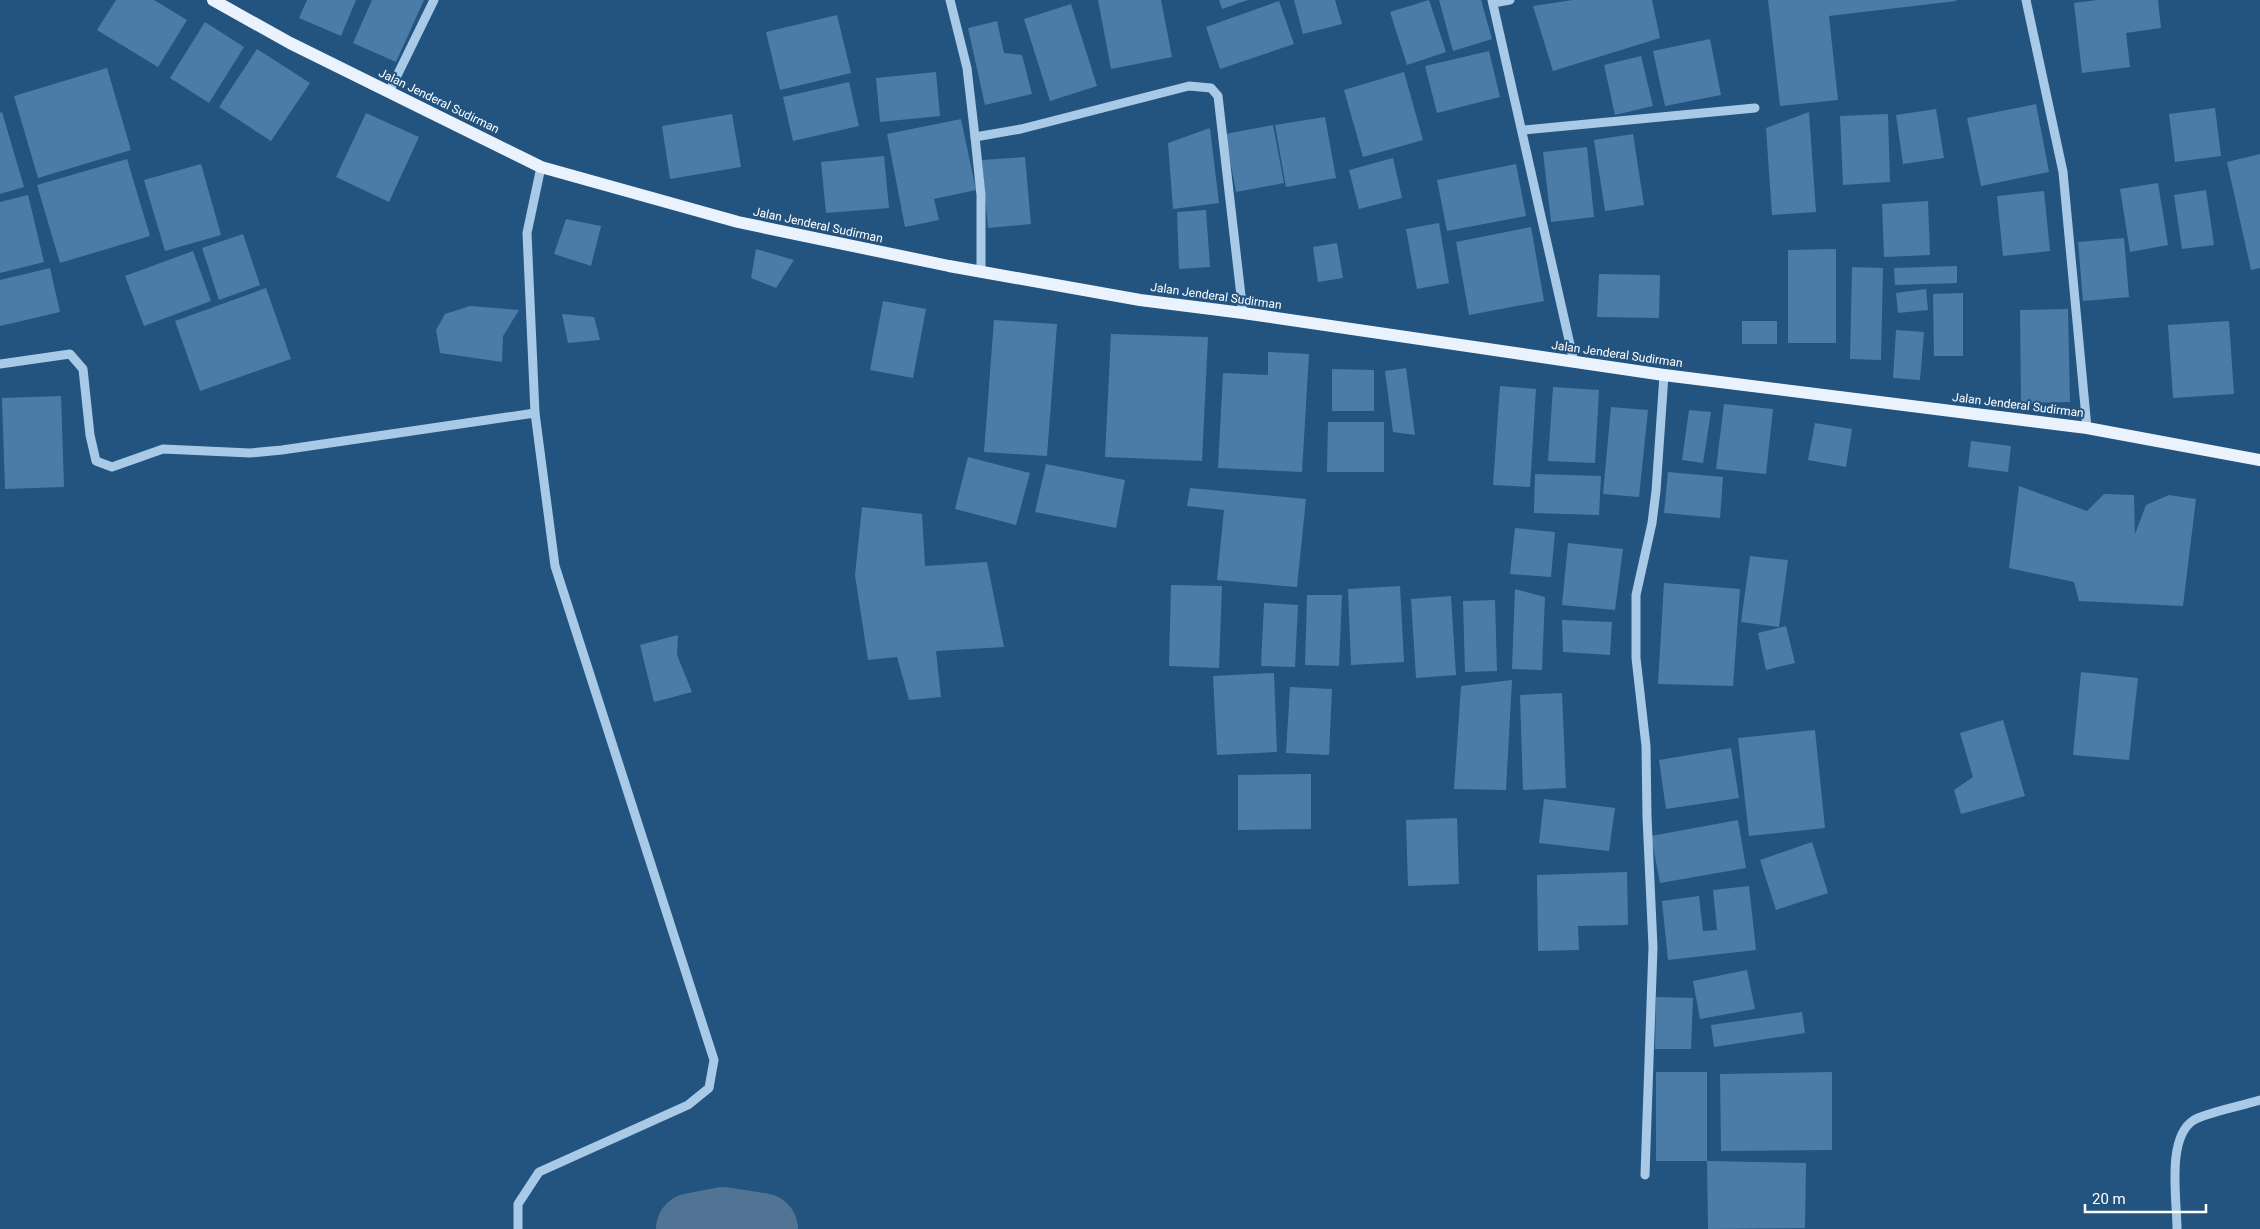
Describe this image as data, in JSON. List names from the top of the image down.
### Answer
{
  "streets": {
    "main road": ["Jalan Jenderal Sudirman"]
  },
  "scale_bar": "20 m"
}
